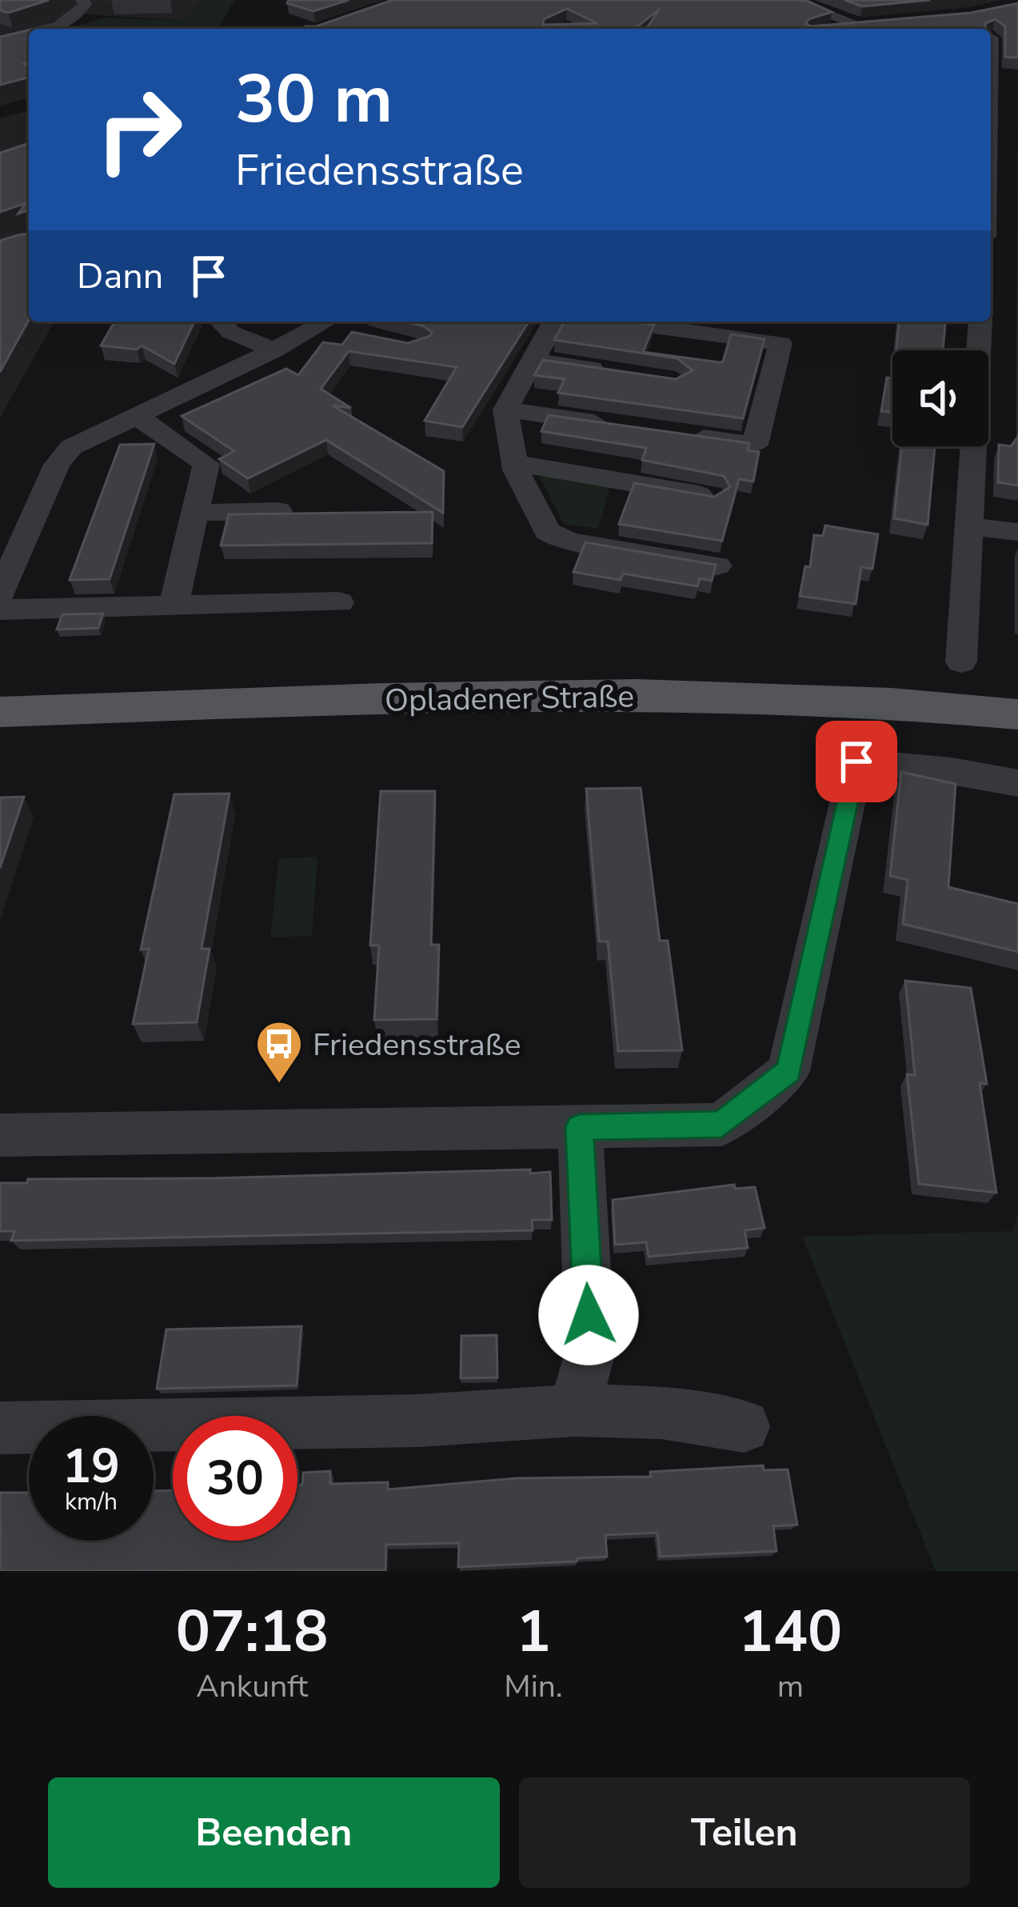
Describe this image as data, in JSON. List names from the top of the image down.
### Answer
{
  "streets": {
    "main road": ["Opladener Straße"]
  },
  "places": {
    "bus stop": ["Friedensstraße"]
  },
  "page": {
    "turn": ["30 m", "Friedensstraße"],
    "then": "Dann",
    "speed": "19 km/h",
    "limit": "30",
    "eta": [
      "07:18",
      "Ankunft",
      "1",
      "Min.",
      "140",
      "m"
    ],
    "buttons": ["Beenden", "Teilen"]
  }
}
